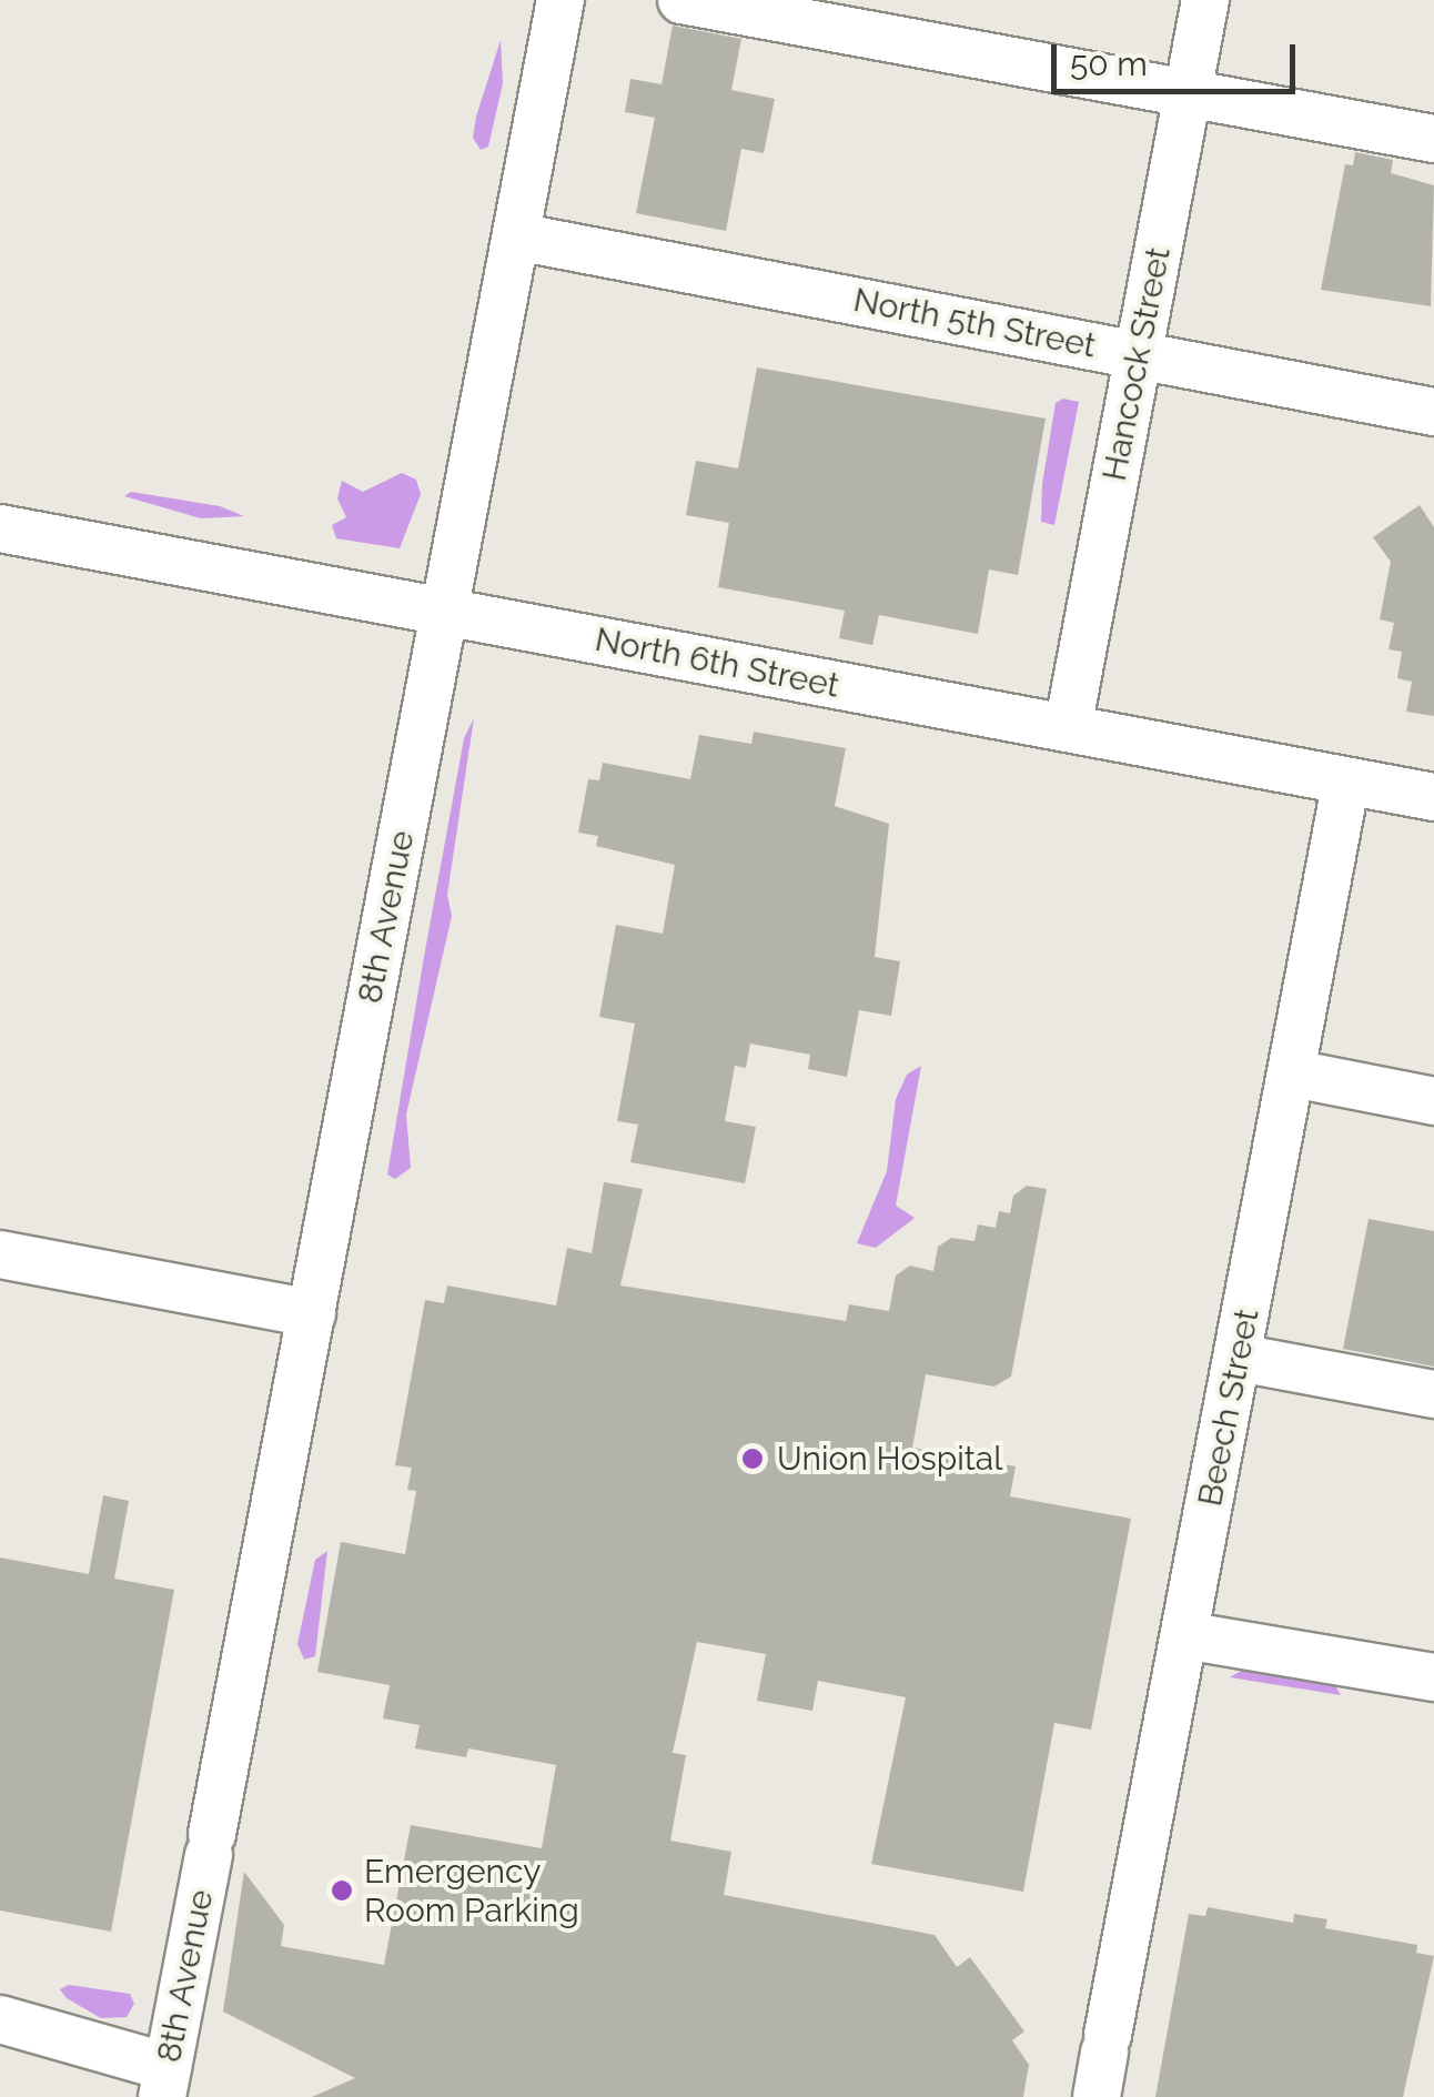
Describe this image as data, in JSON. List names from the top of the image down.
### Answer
{
  "streets": {
    "street": [
      "North 5th Street",
      "Hancock Street",
      "North 6th Street",
      "8th Avenue",
      "Beech Street"
    ]
  },
  "crossings": [
    ["North 5th Street", "Hancock Street"],
    ["North 5th Street", "8th Avenue"],
    ["Hancock Street", "North 6th Street"],
    ["North 6th Street", "8th Avenue"],
    ["North 6th Street", "Beech Street"]
  ],
  "places": ["Union Hospital", "Emergency Room Parking"],
  "scale_bar": "50 m"
}
